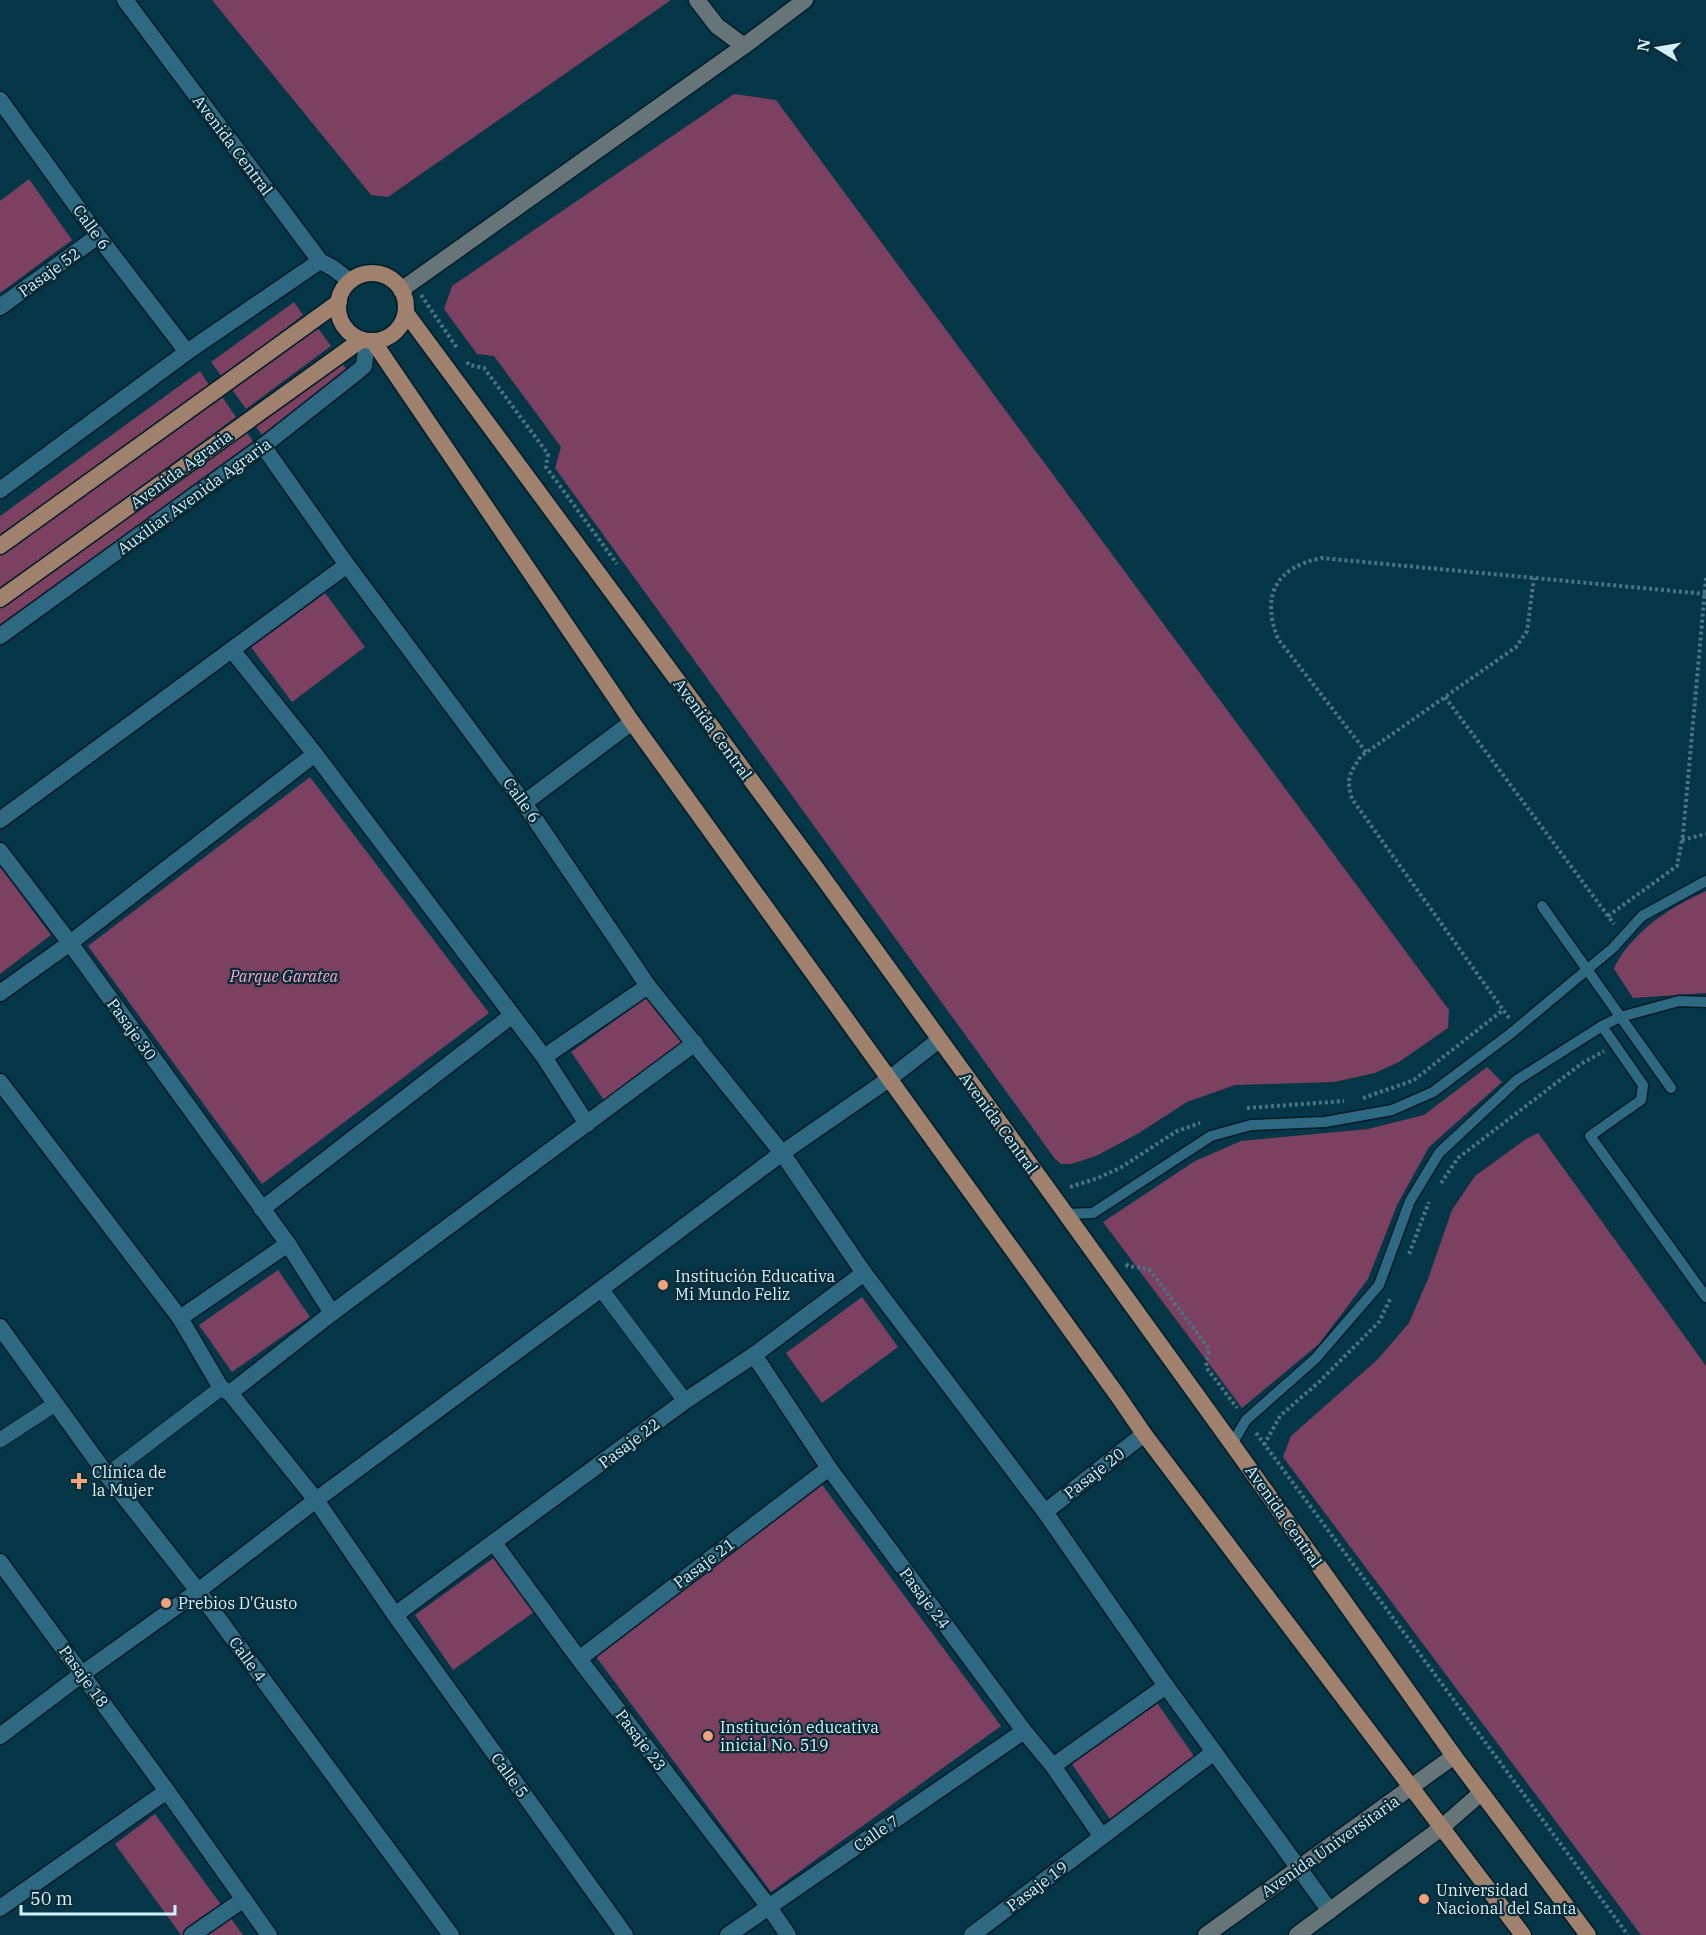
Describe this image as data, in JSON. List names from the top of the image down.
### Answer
{
  "streets": {
    "main road": ["Avenida Central", "Avenida Agraria", "Avenida Universitaria"],
    "street": [
      "Calle 6",
      "Pasaje 52",
      "Auxiliar Avenida Agraria",
      "Pasaje 30",
      "Pasaje 22",
      "Pasaje 20",
      "Pasaje 21",
      "Pasaje 24",
      "Calle 4",
      "Pasaje 18",
      "Pasaje 23",
      "Calle 5",
      "Calle 7",
      "Pasaje 19"
    ]
  },
  "crossings": [
    ["Avenida Central", "Avenida Agraria"],
    ["Avenida Central", "Auxiliar Avenida Agraria"],
    ["Avenida Central", "Avenida Universitaria"],
    ["Calle 6", "Pasaje 52"],
    ["Calle 6", "Auxiliar Avenida Agraria"],
    ["Calle 6", "Pasaje 22"],
    ["Calle 6", "Pasaje 20"],
    ["Calle 6", "Avenida Universitaria"],
    ["Calle 6", "Pasaje 19"],
    ["Avenida Agraria", "Auxiliar Avenida Agraria"],
    ["Pasaje 22", "Pasaje 24"],
    ["Pasaje 22", "Pasaje 23"],
    ["Pasaje 22", "Calle 5"],
    ["Pasaje 21", "Pasaje 24"],
    ["Pasaje 21", "Pasaje 23"],
    ["Pasaje 24", "Calle 7"],
    ["Pasaje 24", "Pasaje 19"],
    ["Pasaje 23", "Calle 7"]
  ],
  "parks": ["Parque Garatea"],
  "places": {
    "other": [
      "Institución Educativa Mi Mundo Feliz",
      "Prebios D'Gusto",
      "Institución educativa inicial No. 519",
      "Universidad Nacional del Santa"
    ],
    "health": ["Clínica de la Mujer"]
  },
  "scale_bar": "50 m",
  "north": "left"
}
